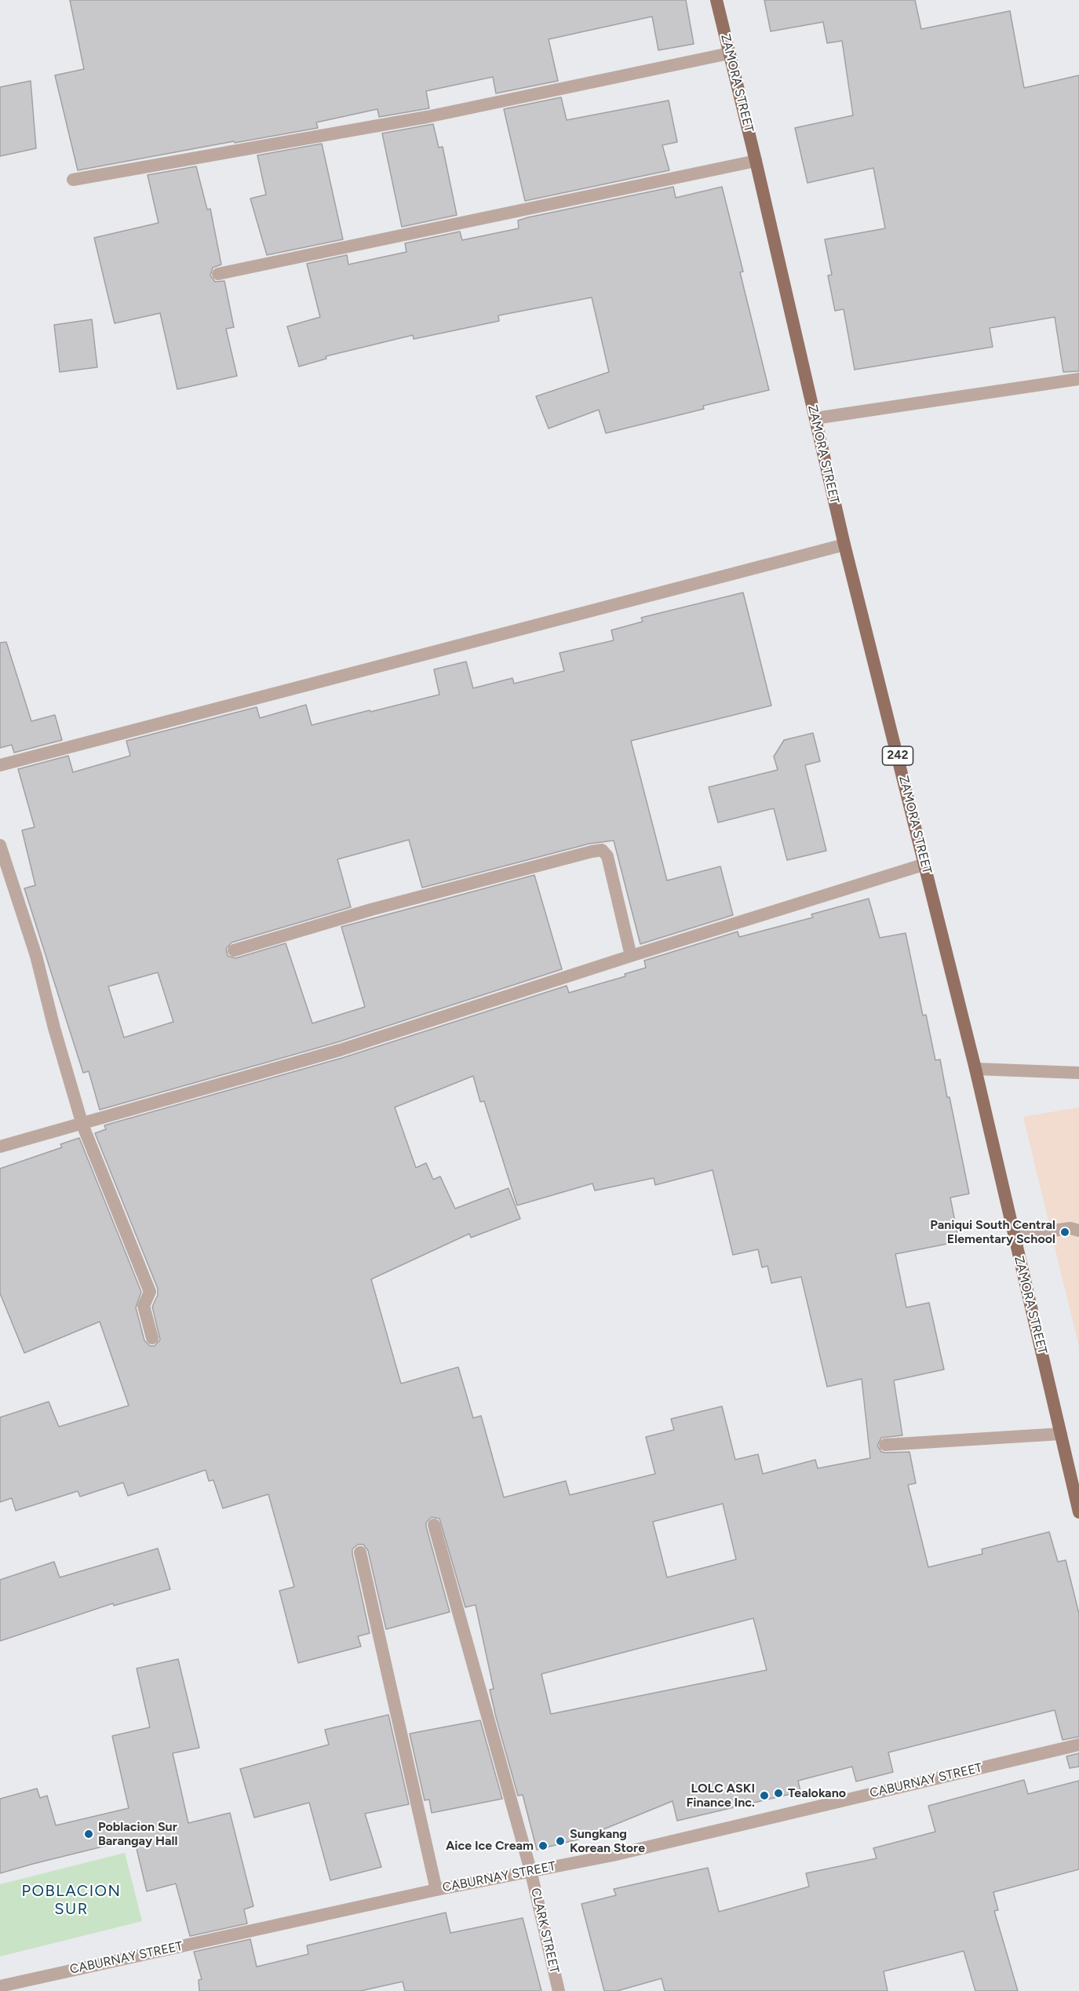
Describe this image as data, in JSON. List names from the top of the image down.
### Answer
{
  "streets": {
    "main road": ["ZAMORA STREET", "242"],
    "street": ["CABURNAY STREET", "CLARK STREET"]
  },
  "crossings": [
    ["CABURNAY STREET", "CLARK STREET"]
  ],
  "districts": ["POBLACION SUR"],
  "places": [
    "Paniqui South Central Elementary School",
    "Tealokano",
    "LOLC ASKI Finance Inc.",
    "Poblacion Sur Barangay Hall",
    "Sungkang Korean Store",
    "Aice Ice Cream"
  ]
}
